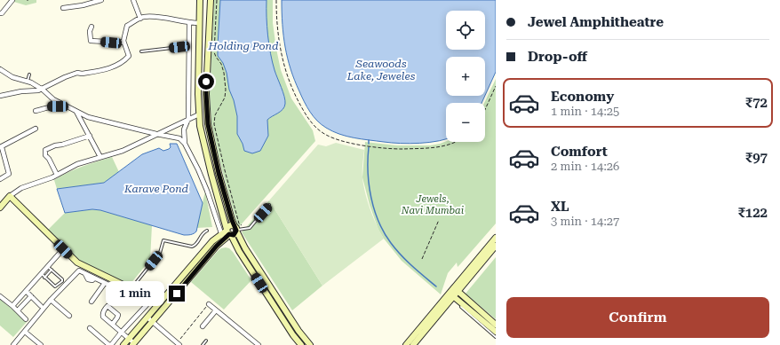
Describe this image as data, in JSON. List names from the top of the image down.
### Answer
{
  "water": ["Holding Pond", "Seawoods Lake, Jeweles", "Karave Pond"],
  "parks": ["Jewels, Navi Mumbai"],
  "page": {
    "banner": ["Jewel Amphitheatre", "Drop-off"],
    "map_buttons": ["+", "−"],
    "list": [
      {
        "name": "Economy",
        "note": "1 min · 14:25",
        "value": "₹72"
      },
      {
        "name": "Comfort",
        "note": "2 min · 14:26",
        "value": "₹97"
      },
      {
        "name": "XL",
        "note": "3 min · 14:27",
        "value": "₹122"
      }
    ],
    "bubble": "1 min",
    "buttons": "Confirm"
  }
}
